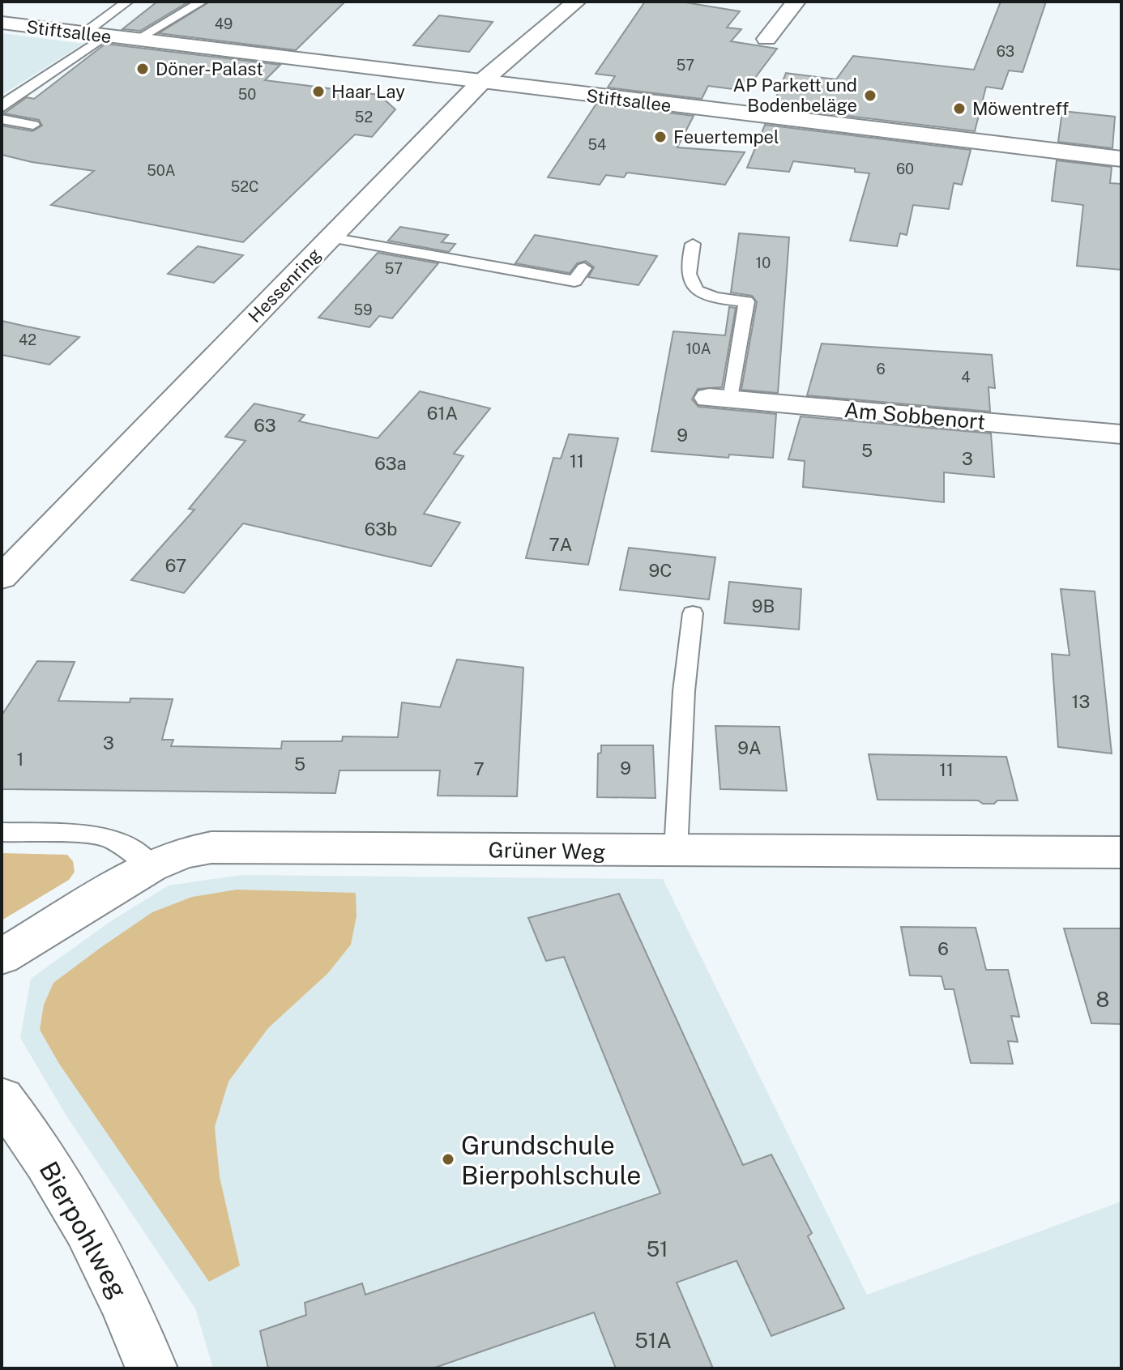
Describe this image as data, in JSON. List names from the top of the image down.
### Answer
{
  "streets": {
    "street": [
      "Stiftsallee",
      "Hessenring",
      "Am Sobbenort",
      "Grüner Weg",
      "Bierpohlweg"
    ]
  },
  "crossings": [
    ["Stiftsallee", "Hessenring"]
  ],
  "places": [
    "Döner-Palast",
    "Haar Lay",
    "AP Parkett und Bodenbeläge",
    "Möwentreff",
    "Feuertempel",
    "Grundschule Bierpohlschule"
  ],
  "house_numbers": [
    "49",
    "63",
    "57",
    "50",
    "52",
    "54",
    "60",
    "50A",
    "52C",
    "10",
    "57",
    "59",
    "42",
    "10A",
    "6",
    "4",
    "61A",
    "63",
    "9",
    "5",
    "3",
    "11",
    "63a",
    "63b",
    "7A",
    "67",
    "9C",
    "9B",
    "13",
    "3",
    "9A",
    "1",
    "5",
    "9",
    "7",
    "11",
    "6",
    "8",
    "51",
    "51A"
  ]
}
